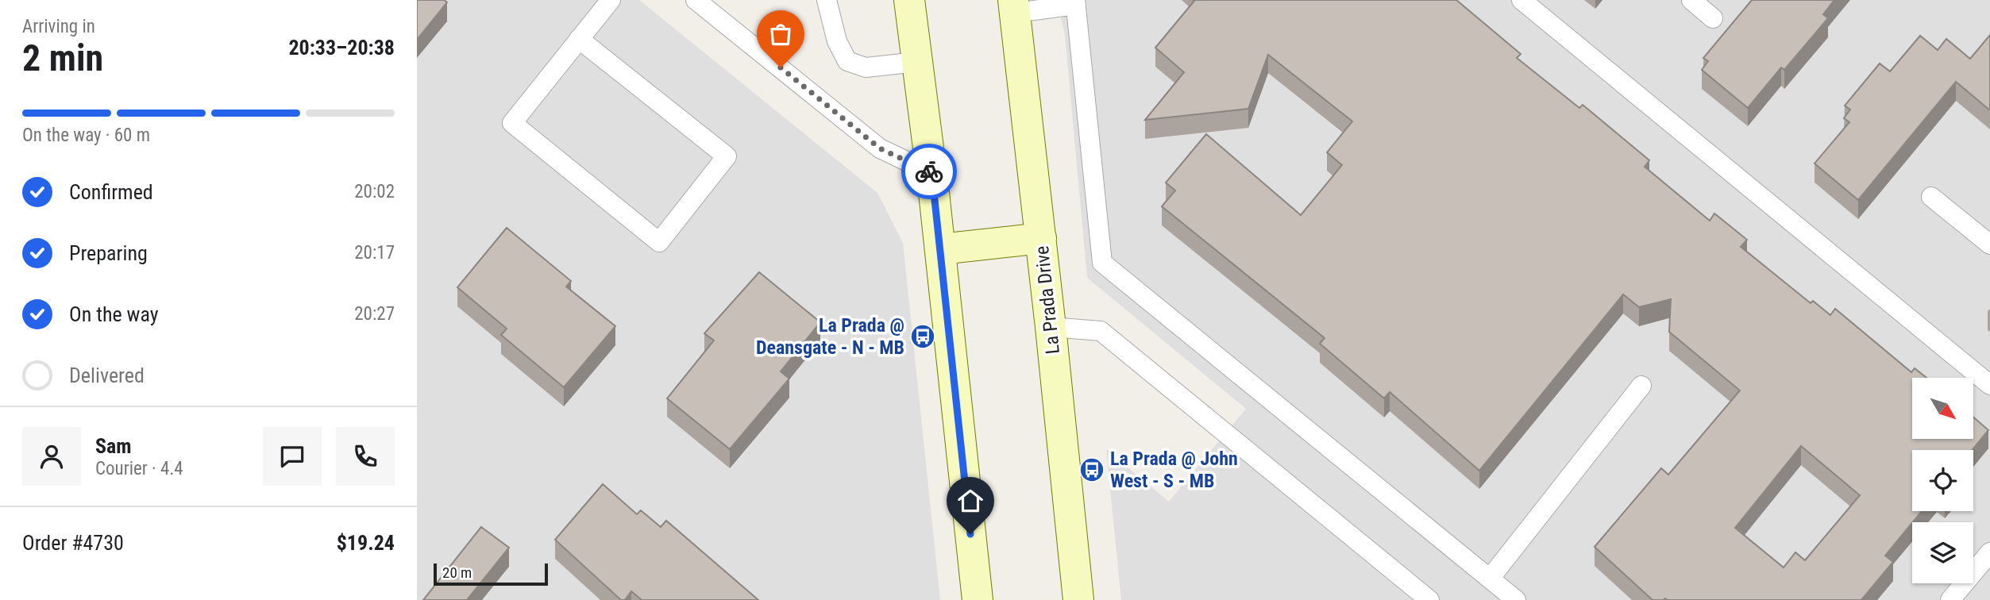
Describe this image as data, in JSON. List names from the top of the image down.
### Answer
{
  "streets": {
    "main road": ["La Prada Drive"]
  },
  "places": {
    "bus stop": ["La Prada @ Deansgate - N - MB", "La Prada @ John West - S - MB"]
  },
  "scale_bar": "20 m",
  "north": "bottom right",
  "page": {
    "heading": ["2 min", "Arriving in", "20:33–20:38"],
    "panel": [
      "Sam",
      "Courier · 4.4",
      "Order #4730",
      "$19.24"
    ],
    "bar": "On the way · 60 m",
    "list": [
      ["Confirmed", "20:02"],
      ["Preparing", "20:17"],
      ["On the way", "20:27"],
      "Delivered"
    ],
    "scale": "20 m"
  }
}
